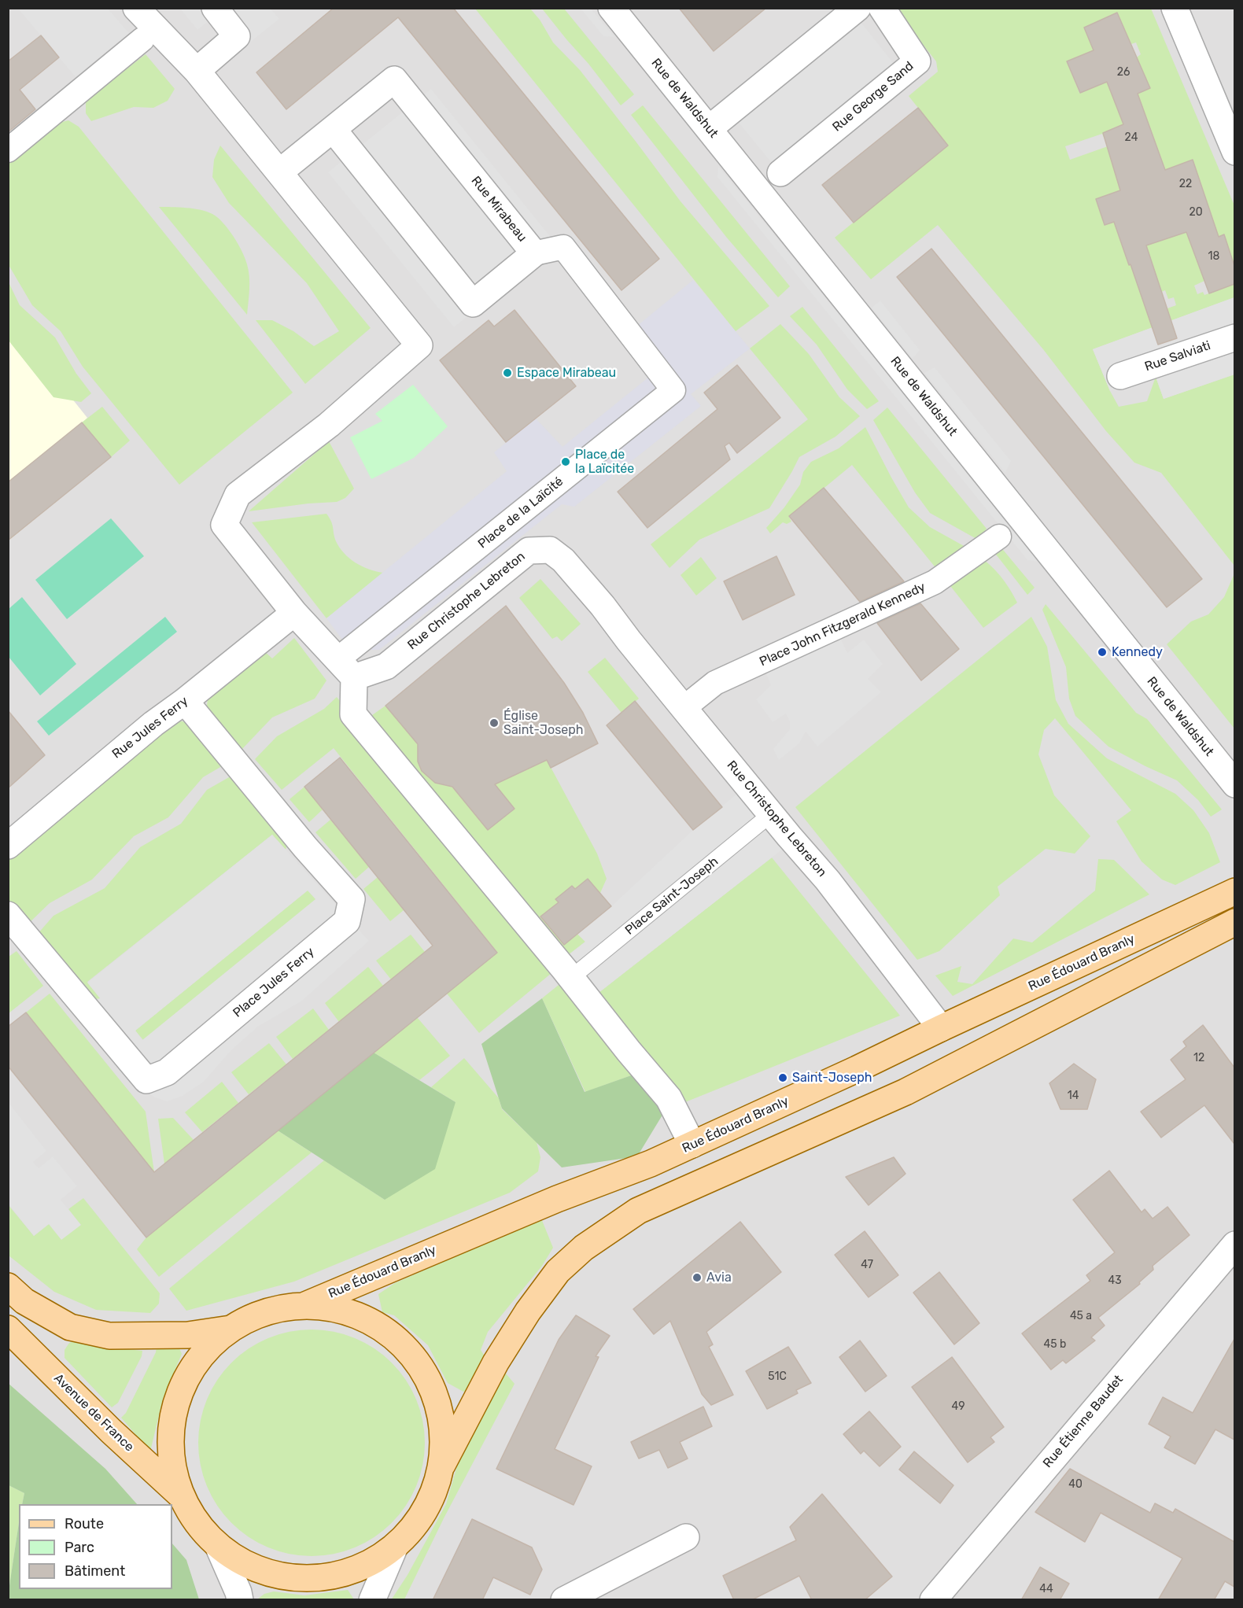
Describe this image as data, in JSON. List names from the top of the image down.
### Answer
{
  "streets": {
    "main road": ["Rue Édouard Branly", "Avenue de France"],
    "street": [
      "Rue George Sand",
      "Rue de Waldshut",
      "Rue Mirabeau",
      "Rue Salviati",
      "Place de la Laïcité",
      "Rue Christophe Lebreton",
      "Place John Fitzgerald Kennedy",
      "Rue Jules Ferry",
      "Place Jules Ferry",
      "Rue Étienne Baudet"
    ],
    "lane": ["Place Saint-Joseph"]
  },
  "crossings": [
    ["Rue Mirabeau", "Place de la Laïcité"],
    ["Place de la Laïcité", "Rue Christophe Lebreton"],
    ["Rue Christophe Lebreton", "Place John Fitzgerald Kennedy"],
    ["Rue Christophe Lebreton", "Place Saint-Joseph"],
    ["Rue Christophe Lebreton", "Rue Édouard Branly"],
    ["Rue Jules Ferry", "Place Jules Ferry"]
  ],
  "places": [
    "Espace Mirabeau",
    "Place de la Laïcitée",
    "Kennedy",
    "Église Saint-Joseph",
    "Saint-Joseph",
    "Avia"
  ],
  "house_numbers": [
    "26",
    "24",
    "22",
    "20",
    "18",
    "12",
    "14",
    "47",
    "43",
    "45 a",
    "45 b",
    "51C",
    "49",
    "40",
    "44"
  ],
  "legend": ["Route", "Parc", "Bâtiment"]
}
